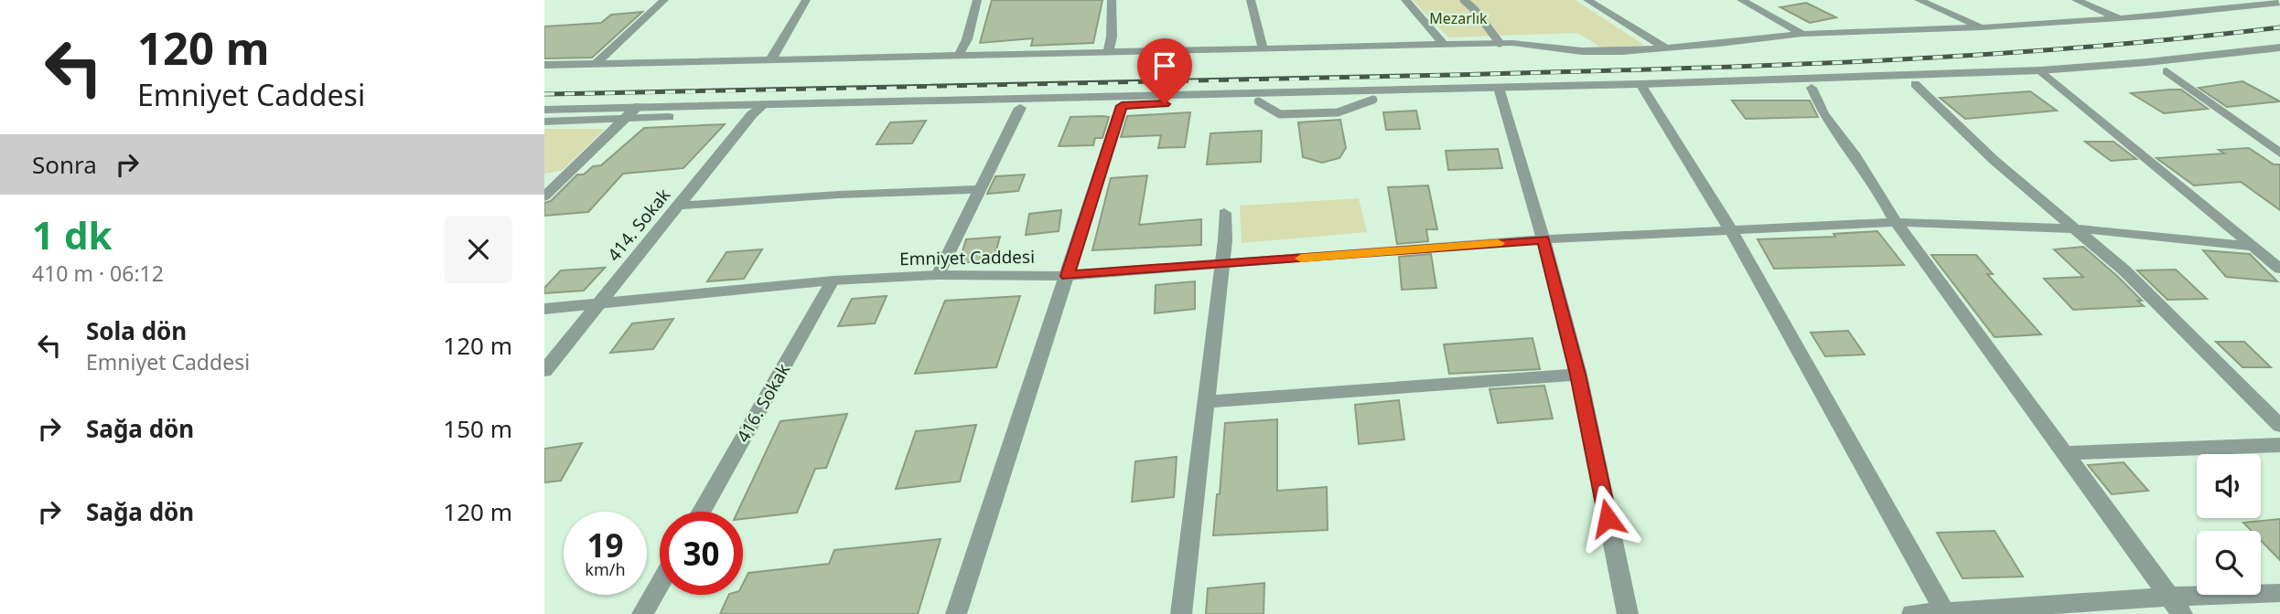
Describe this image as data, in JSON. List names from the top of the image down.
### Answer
{
  "streets": {
    "street": ["414. Sokak", "Emniyet Caddesi", "416. Sokak"]
  },
  "crossings": [
    ["414. Sokak", "Emniyet Caddesi"],
    ["Emniyet Caddesi", "416. Sokak"]
  ],
  "parks": ["Mezarlık"],
  "page": {
    "turn": ["120 m", "Emniyet Caddesi"],
    "then": "Sonra",
    "heading": ["1 dk", "410 m · 06:12"],
    "list": [
      {
        "name": "Sola dön",
        "note": "Emniyet Caddesi",
        "value": "120 m"
      },
      {
        "name": "Sağa dön",
        "value": "150 m"
      },
      {
        "name": "Sağa dön",
        "value": "120 m"
      }
    ],
    "speed": "19 km/h",
    "limit": "30"
  }
}
